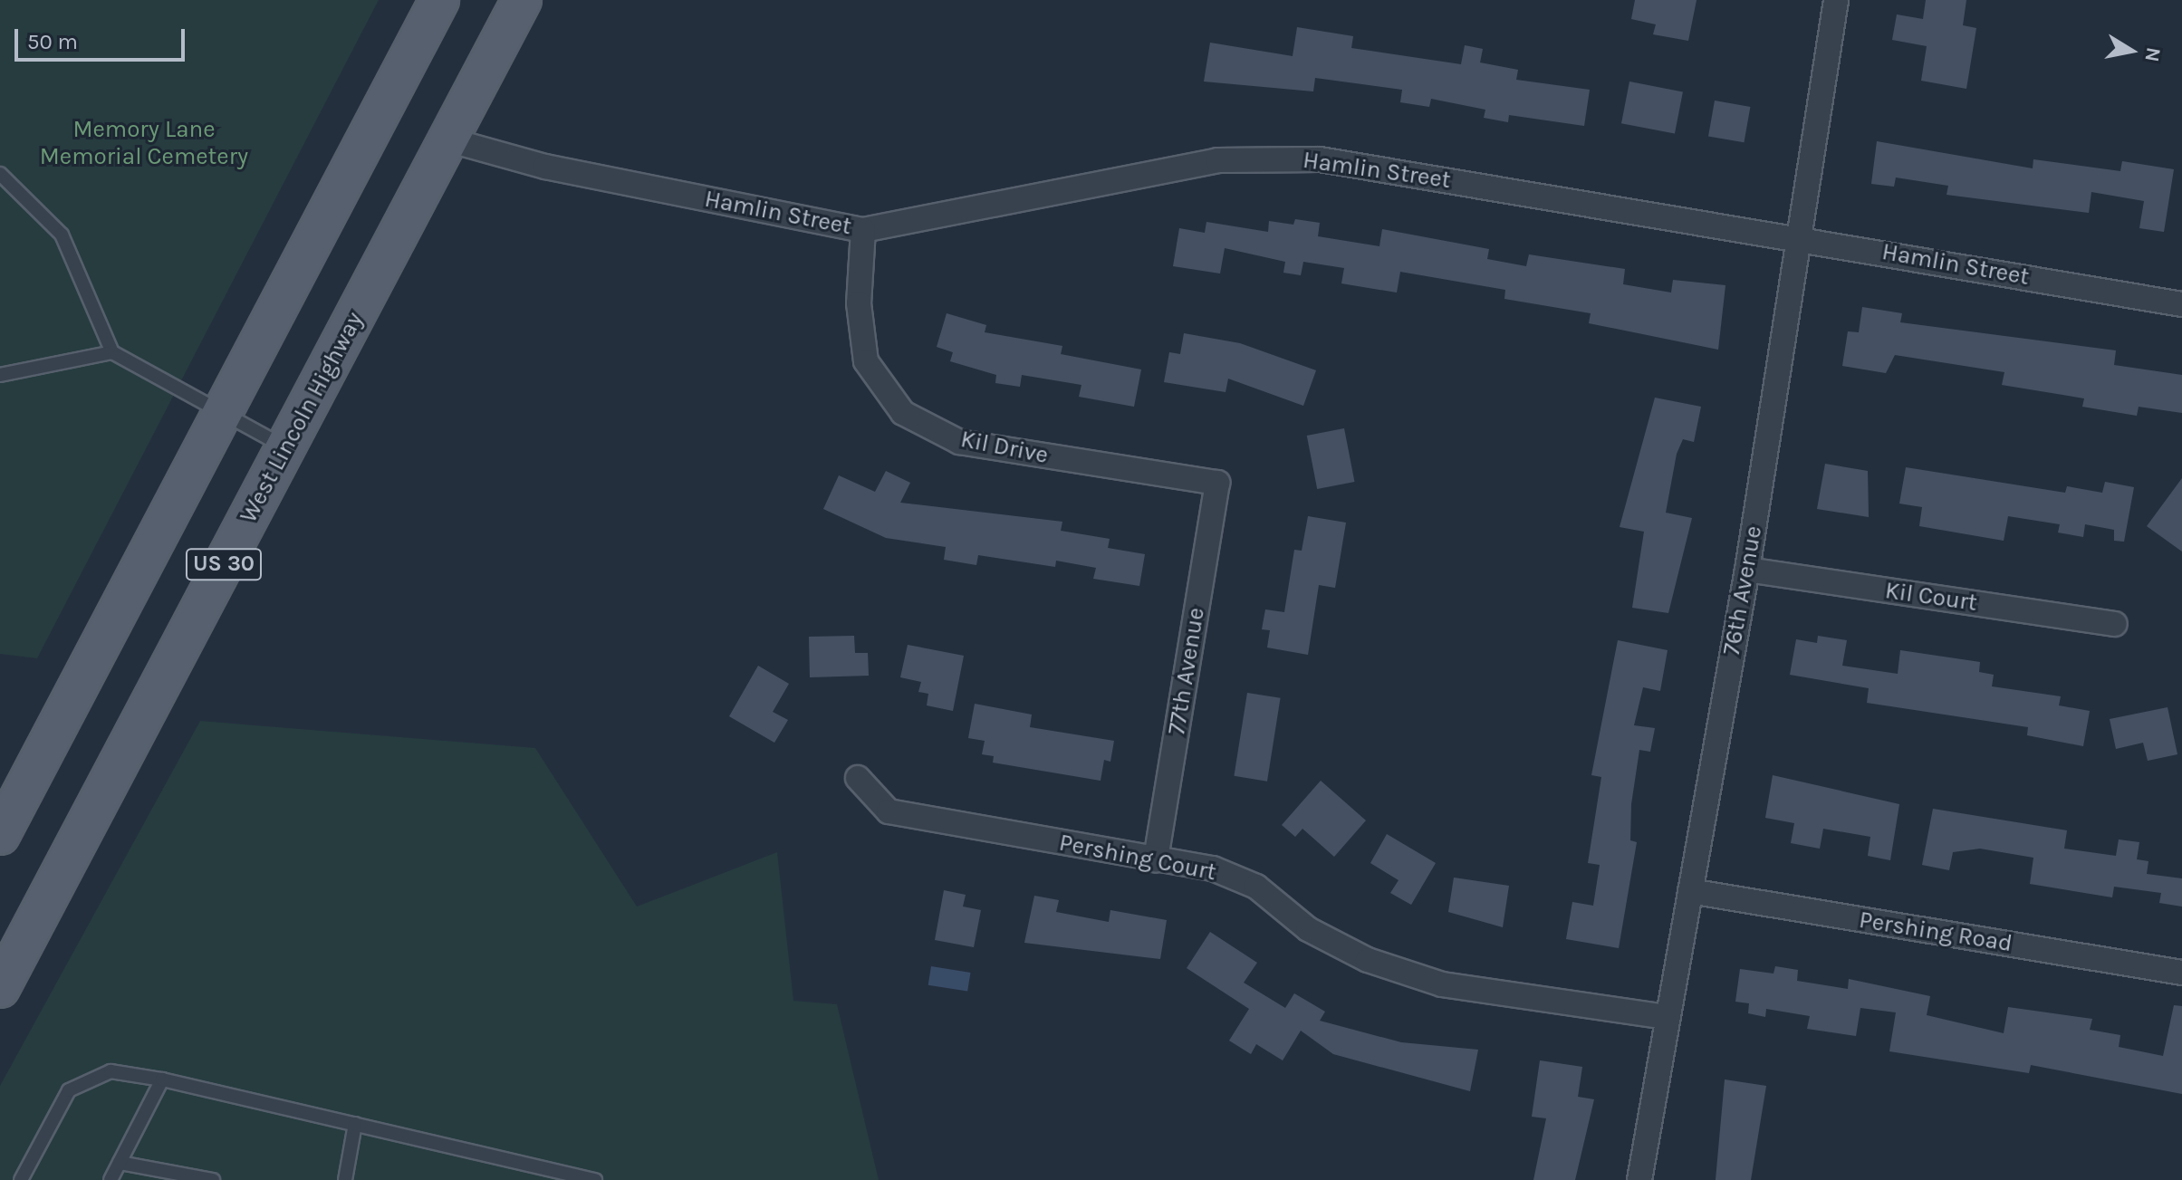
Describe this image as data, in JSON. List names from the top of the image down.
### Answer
{
  "streets": {
    "main road": ["West Lincoln Highway", "US 30"],
    "street": [
      "Hamlin Street",
      "Kil Drive",
      "76th Avenue",
      "Kil Court",
      "77th Avenue",
      "Pershing Court",
      "Pershing Road"
    ]
  },
  "crossings": [
    ["Hamlin Street", "West Lincoln Highway"],
    ["Hamlin Street", "Kil Drive"],
    ["Hamlin Street", "76th Avenue"],
    ["Kil Drive", "77th Avenue"],
    ["76th Avenue", "Kil Court"],
    ["76th Avenue", "Pershing Court"],
    ["76th Avenue", "Pershing Road"],
    ["77th Avenue", "Pershing Court"]
  ],
  "parks": ["Memory Lane Memorial Cemetery"],
  "scale_bar": "50 m",
  "north": "right"
}
